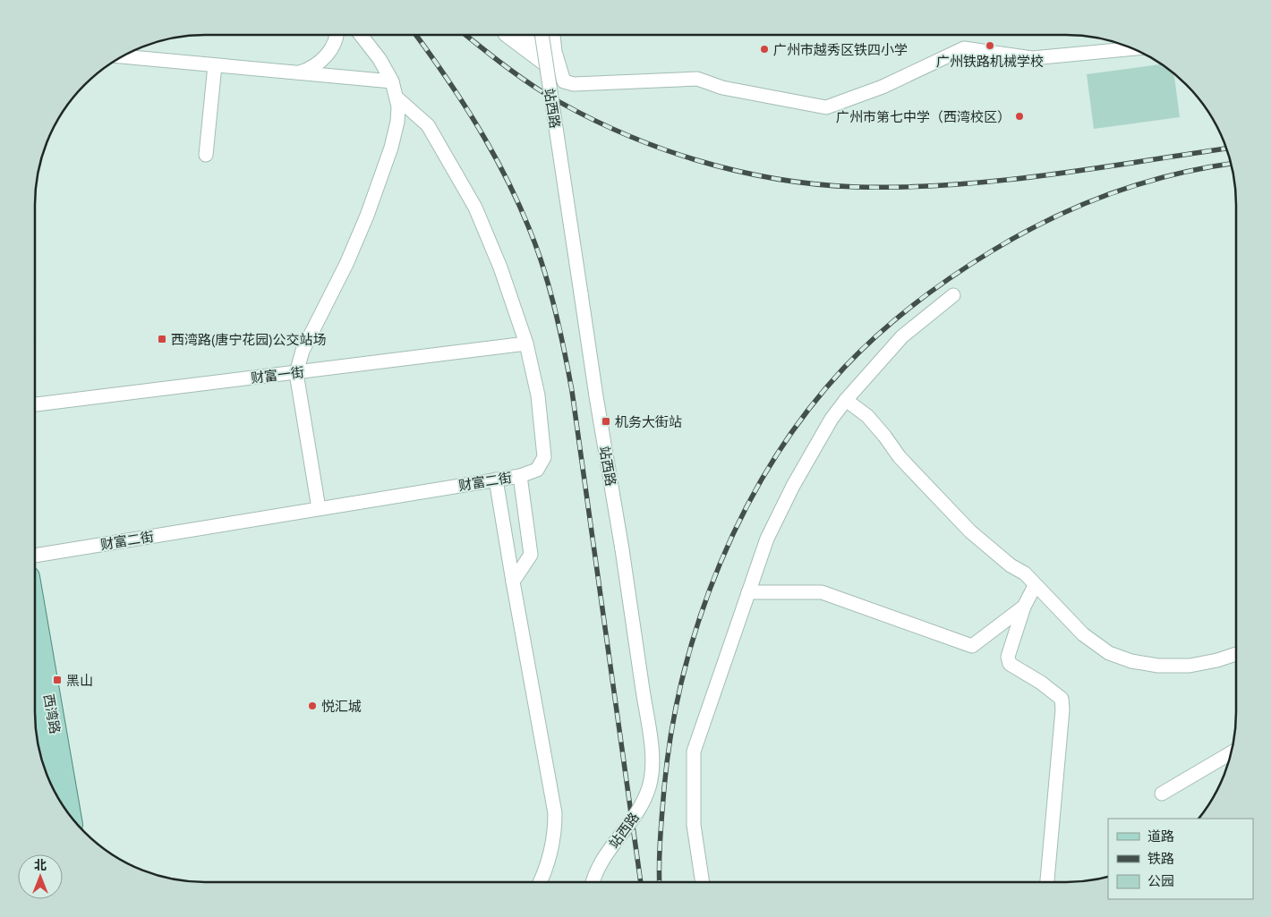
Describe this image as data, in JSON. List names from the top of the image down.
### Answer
{
  "streets": {
    "main road": ["西湾路"],
    "street": ["站西路", "财富一街", "财富二街"]
  },
  "places": {
    "other": [
      "广州铁路机械学校",
      "广州市越秀区铁四小学",
      "广州市第七中学（西湾校区）",
      "悦汇城"
    ],
    "transit": ["西湾路(唐宁花园)公交站场", "机务大街站", "黑山"]
  },
  "legend": ["道路", "铁路", "公园"],
  "north": "top"
}
